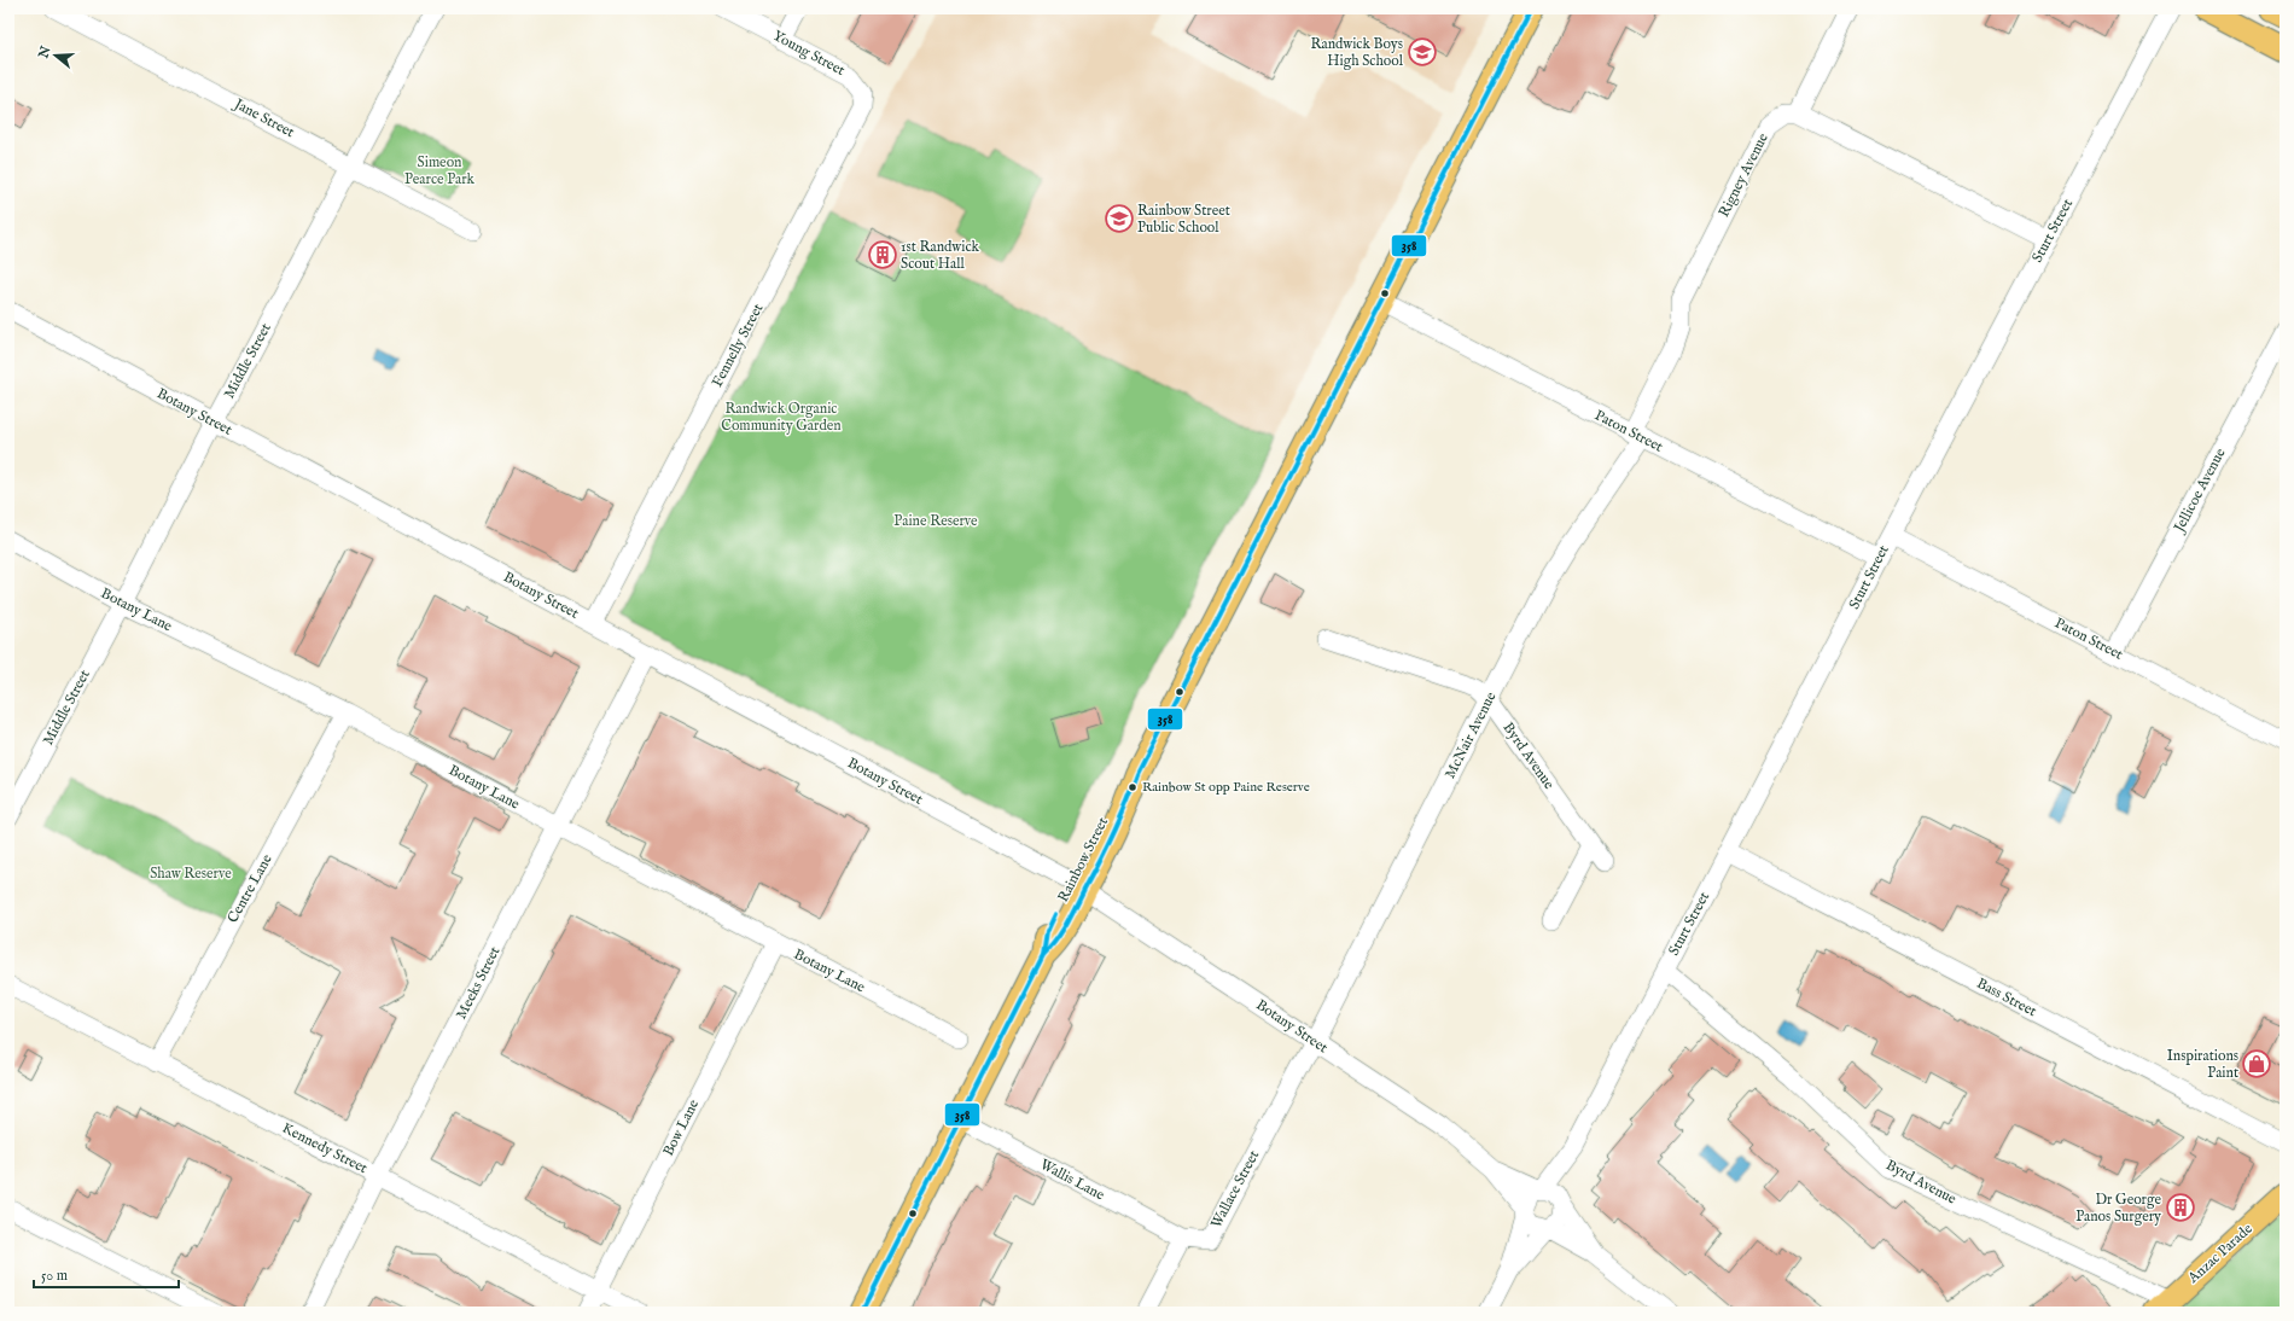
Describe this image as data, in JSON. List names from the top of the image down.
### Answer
{
  "streets": {
    "main road": ["Rainbow Street", "Anzac Parade"],
    "street": [
      "Young Street",
      "Jane Street",
      "Rigney Avenue",
      "Sturt Street",
      "Fennelly Street",
      "Middle Street",
      "Botany Street",
      "Paton Street",
      "Jellicoe Avenue",
      "Botany Lane",
      "McNair Avenue",
      "Byrd Avenue",
      "Centre Lane",
      "Meeks Street",
      "Bass Street",
      "Bow Lane",
      "Kennedy Street",
      "Wallis Lane",
      "Wallace Street"
    ]
  },
  "crossings": [
    ["Young Street", "Fennelly Street"],
    ["Jane Street", "Middle Street"],
    ["Rigney Avenue", "Paton Street"],
    ["Rigney Avenue", "McNair Avenue"],
    ["Sturt Street", "Botany Street"],
    ["Sturt Street", "Paton Street"],
    ["Sturt Street", "Byrd Avenue"],
    ["Sturt Street", "Bass Street"],
    ["Fennelly Street", "Botany Street"],
    ["Middle Street", "Botany Street"],
    ["Middle Street", "Botany Lane"],
    ["Botany Street", "McNair Avenue"],
    ["Botany Street", "Rainbow Street"],
    ["Botany Street", "Meeks Street"],
    ["Botany Street", "Wallace Street"],
    ["Paton Street", "Jellicoe Avenue"],
    ["Paton Street", "McNair Avenue"],
    ["Paton Street", "Rainbow Street"],
    ["Botany Lane", "Centre Lane"],
    ["Botany Lane", "Meeks Street"],
    ["Botany Lane", "Bow Lane"],
    ["McNair Avenue", "Byrd Avenue"],
    ["McNair Avenue", "Wallace Street"],
    ["Byrd Avenue", "Anzac Parade"],
    ["Rainbow Street", "Wallis Lane"],
    ["Centre Lane", "Kennedy Street"],
    ["Meeks Street", "Kennedy Street"],
    ["Bow Lane", "Kennedy Street"],
    ["Wallis Lane", "Wallace Street"]
  ],
  "parks": [
    "Simeon Pearce Park",
    "Randwick Organic Community Garden",
    "Paine Reserve",
    "Shaw Reserve"
  ],
  "places": {
    "school or university": ["Randwick Boys High School", "Rainbow Street Public School"],
    "building": ["1st Randwick Scout Hall", "Dr George Panos Surgery"],
    "other": ["Rainbow St opp Paine Reserve"],
    "shop": ["Inspirations Paint"]
  },
  "lines": ["transit line 358"],
  "scale_bar": "50 m",
  "north": "left"
}
